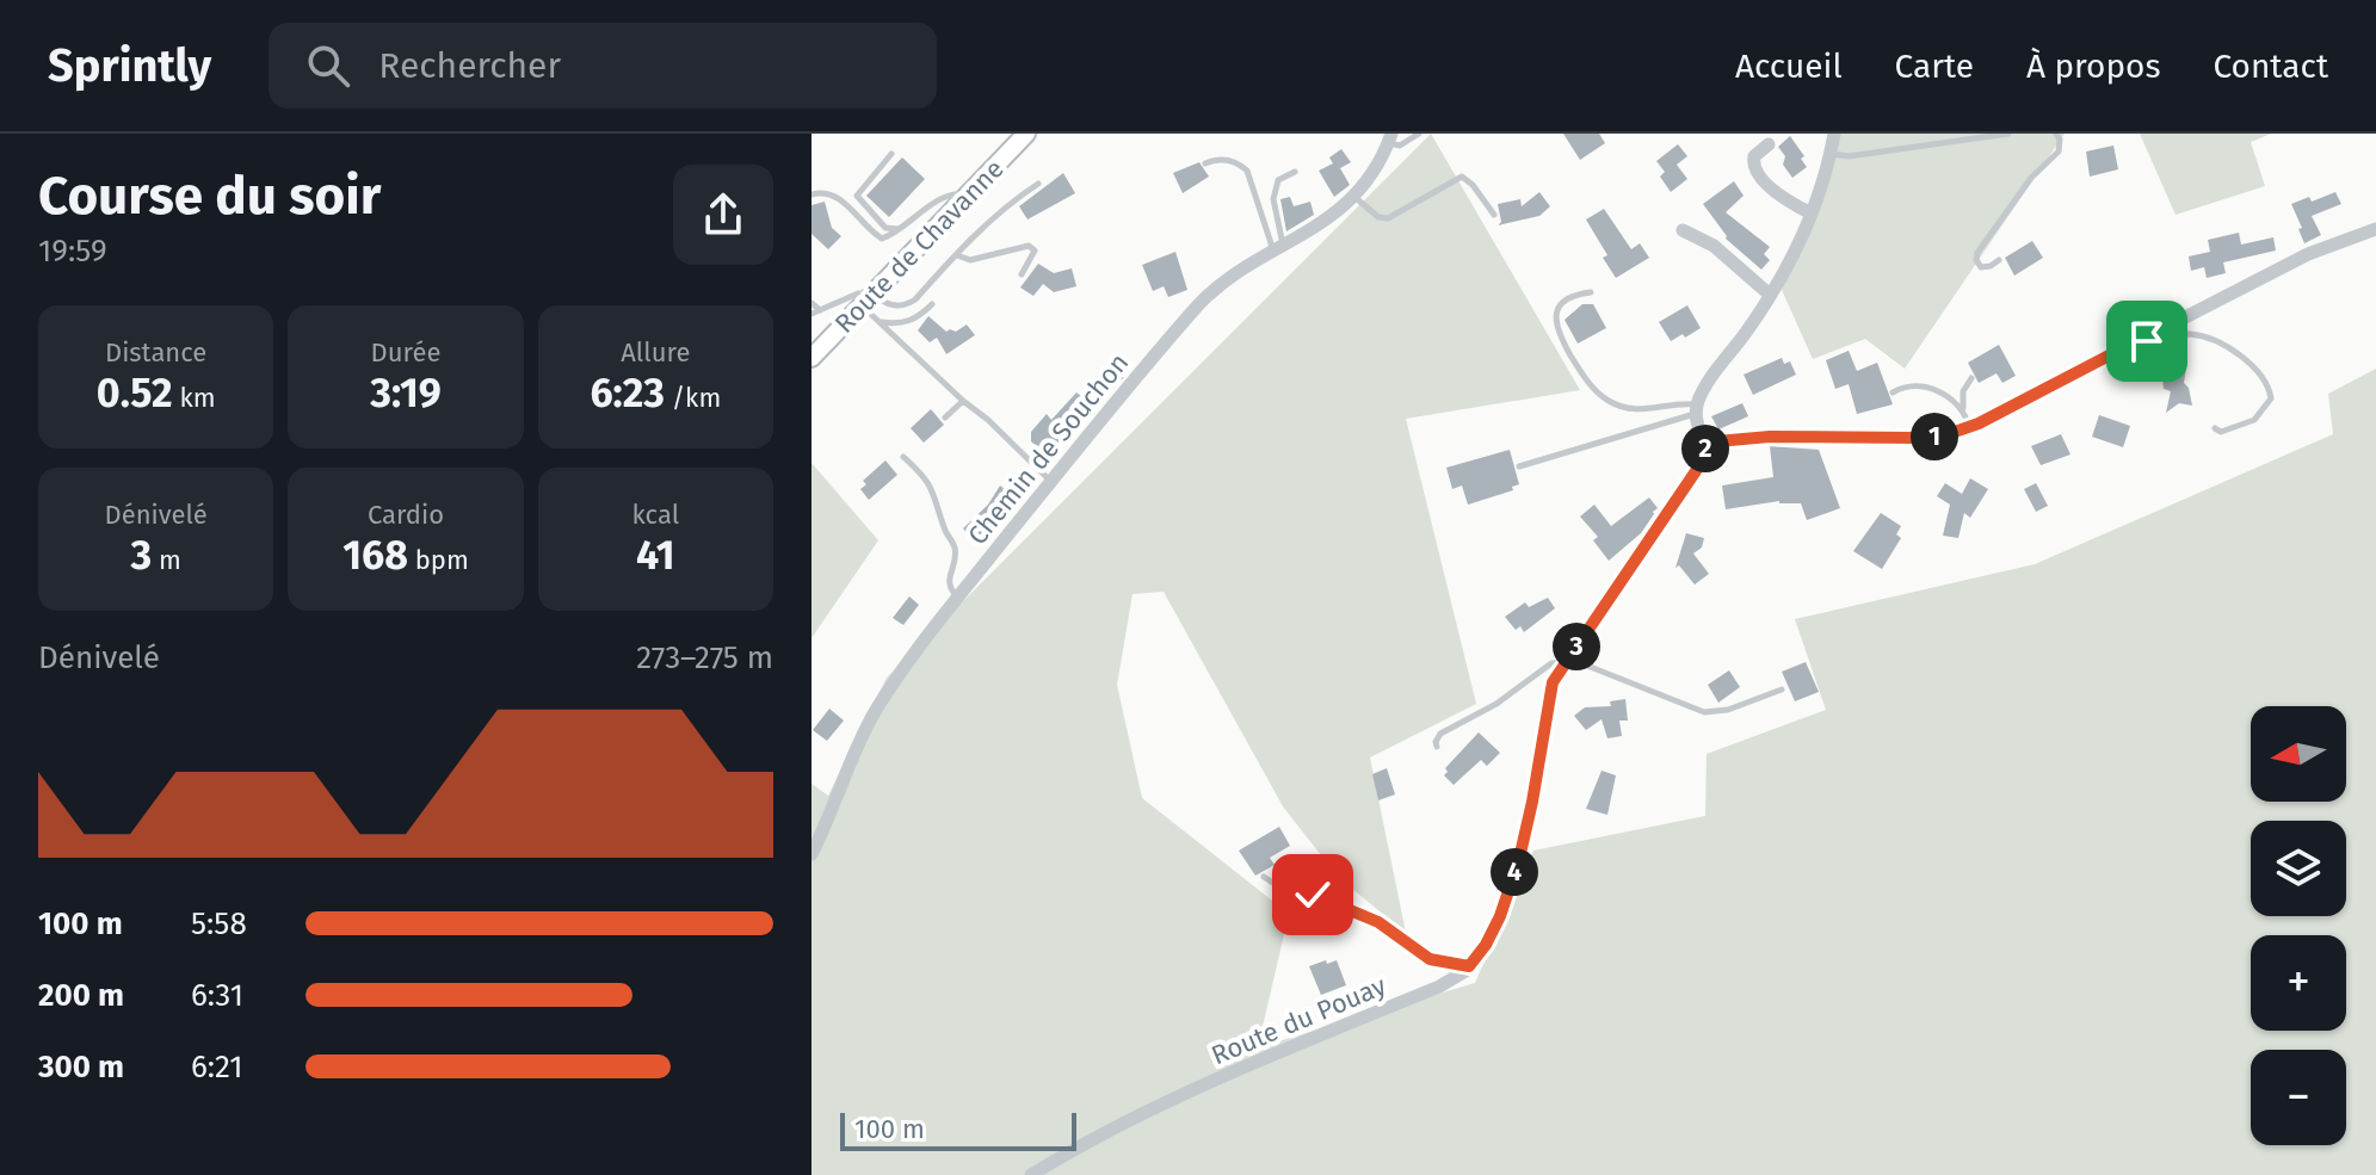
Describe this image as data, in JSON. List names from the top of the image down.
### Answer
{
  "streets": {
    "main road": ["Route de Chavanne"],
    "street": ["Chemin de Souchon", "Route du Pouay"]
  },
  "scale_bar": "100 m",
  "north": "left",
  "page": {
    "header": "Sprintly",
    "search": "Rechercher",
    "nav": [
      "Accueil",
      "Carte",
      "À propos",
      "Contact"
    ],
    "heading": ["Course du soir", "19:59"],
    "stats": [
      ["Distance", "0.52 km"],
      ["Durée", "3:19"],
      ["Allure", "6:23 /km"],
      ["Dénivelé", "3 m"],
      ["Cardio", "168 bpm"],
      ["kcal", "41"]
    ],
    "pins": [
      "1",
      "2",
      "3",
      "4"
    ],
    "chart": ["Dénivelé", "273–275 m"],
    "map_buttons": ["+", "−"],
    "list": [
      {
        "name": "100 m",
        "note": "5:58"
      },
      {
        "name": "200 m",
        "note": "6:31"
      },
      {
        "name": "300 m",
        "note": "6:21"
      }
    ],
    "scale": "100 m"
  }
}
